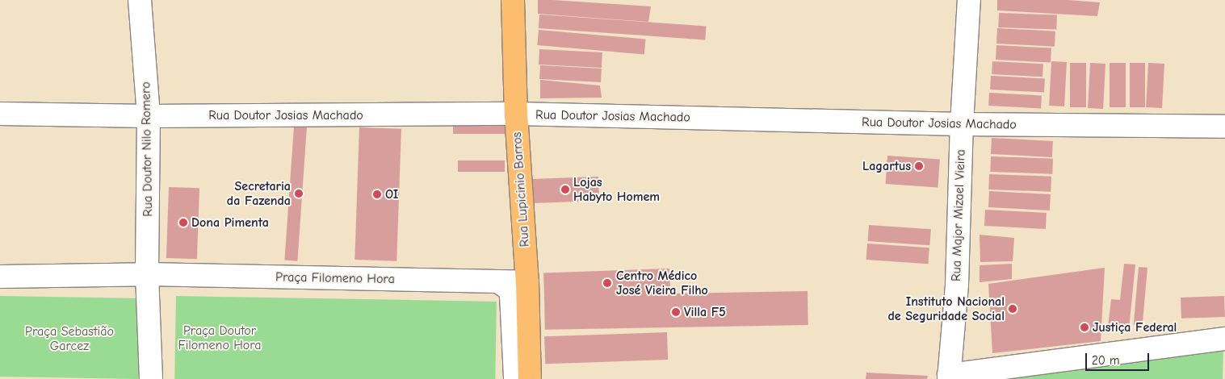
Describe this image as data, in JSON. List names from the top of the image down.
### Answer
{
  "streets": {
    "main road": ["Rua Lupicinio Barros"],
    "street": [
      "Rua Doutor Josias Machado",
      "Rua Doutor Nilo Romero",
      "Rua Major Mizael Vieira",
      "Praça Filomeno Hora"
    ]
  },
  "crossings": [
    ["Rua Doutor Josias Machado", "Rua Doutor Nilo Romero"],
    ["Rua Doutor Josias Machado", "Rua Lupicinio Barros"],
    ["Rua Doutor Josias Machado", "Rua Major Mizael Vieira"],
    ["Rua Doutor Nilo Romero", "Praça Filomeno Hora"],
    ["Rua Lupicinio Barros", "Praça Filomeno Hora"]
  ],
  "parks": ["Praça Doutor Filomeno Hora", "Praça Sebastião Garcez"],
  "places": [
    "Lagartus",
    "Lojas Habyto Homem",
    "Secretaria da Fazenda",
    "OI",
    "Dona Pimenta",
    "Centro Médico José Vieira Filho",
    "Instituto Nacional de Seguridade Social",
    "Villa F5",
    "Justiça Federal"
  ],
  "scale_bar": "20 m"
}
